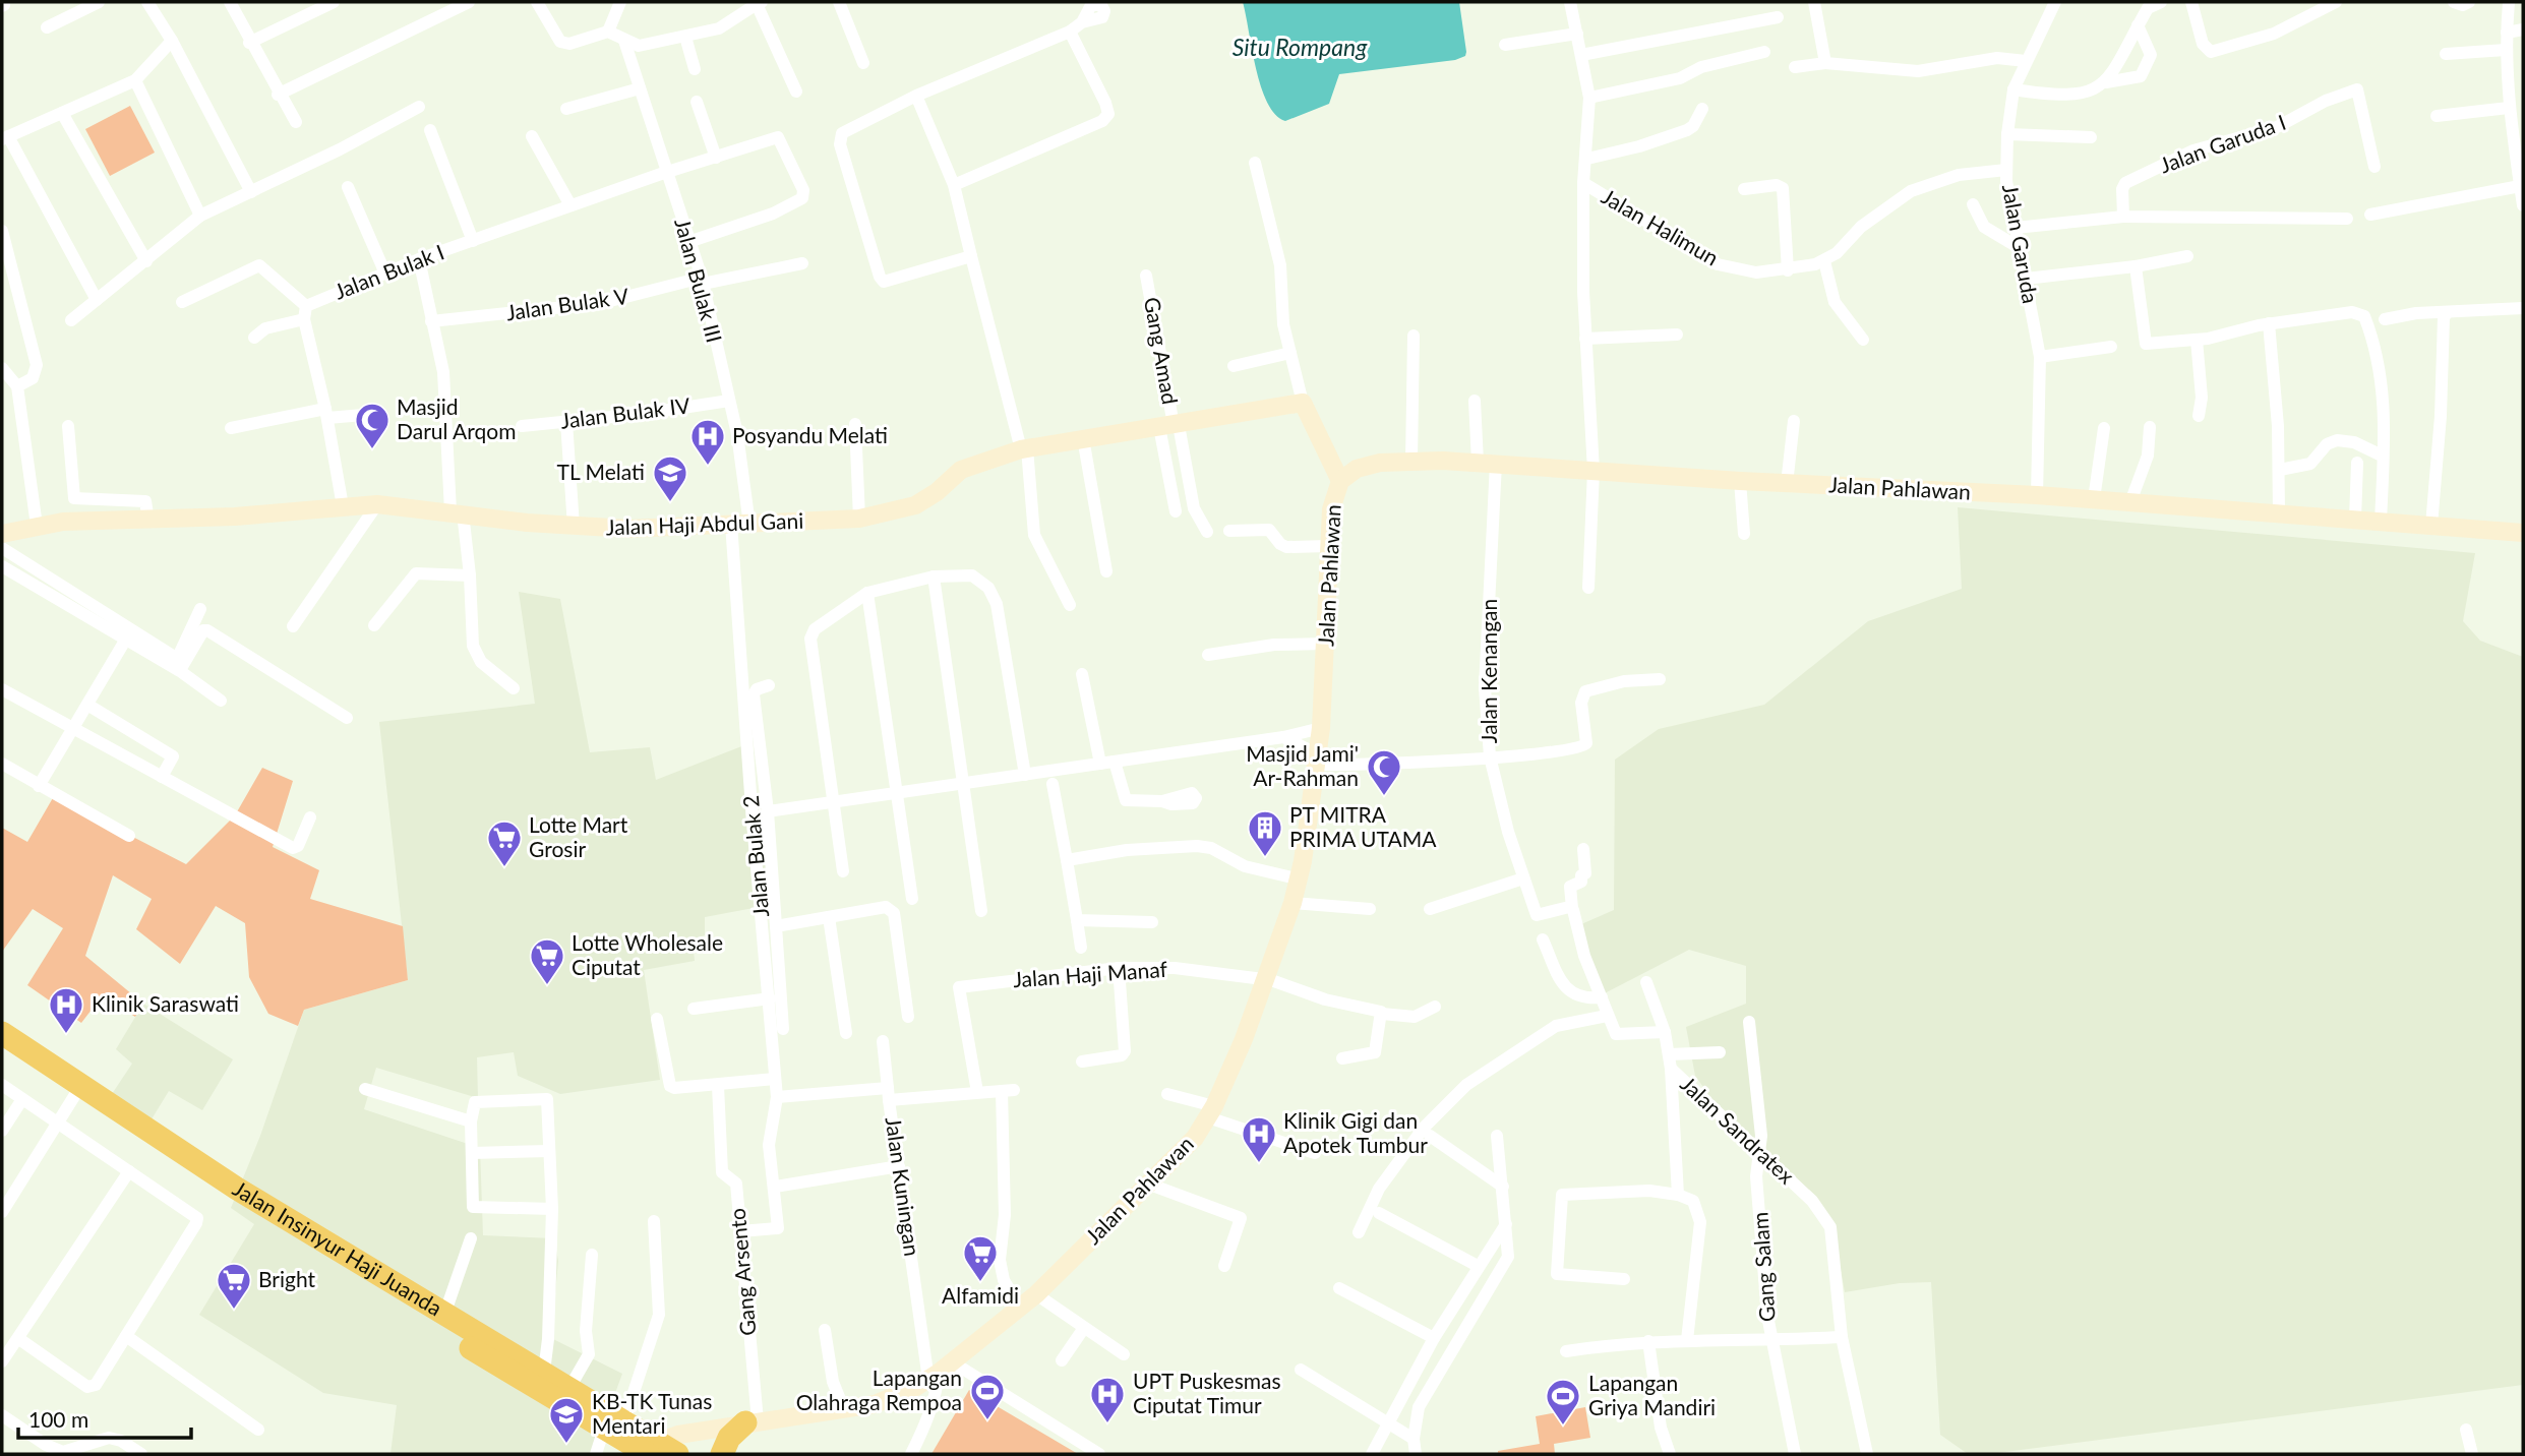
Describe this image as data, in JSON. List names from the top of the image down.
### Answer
{
  "streets": {
    "highway": ["Jalan Insinyur Haji Juanda"],
    "main road": ["Jalan Pahlawan", "Jalan Haji Abdul Gani"],
    "street": [
      "Jalan Garuda I",
      "Jalan Halimun",
      "Jalan Garuda",
      "Jalan Bulak I",
      "Jalan Bulak III",
      "Jalan Bulak V",
      "Gang Amad",
      "Jalan Bulak IV",
      "Jalan Kenangan",
      "Jalan Bulak 2",
      "Jalan Haji Manaf",
      "Jalan Sandratex",
      "Jalan Kuningan",
      "Gang Salam",
      "Gang Arsento"
    ]
  },
  "crossings": [
    ["Jalan Halimun", "Jalan Garuda"],
    ["Jalan Garuda", "Jalan Pahlawan"],
    ["Jalan Bulak I", "Jalan Bulak III"],
    ["Jalan Bulak I", "Jalan Haji Abdul Gani"],
    ["Jalan Bulak III", "Jalan Bulak V"],
    ["Jalan Bulak III", "Jalan Bulak IV"],
    ["Jalan Bulak III", "Jalan Haji Abdul Gani"],
    ["Jalan Bulak III", "Jalan Bulak 2"],
    ["Gang Amad", "Jalan Haji Abdul Gani"],
    ["Jalan Pahlawan", "Jalan Kenangan"],
    ["Jalan Pahlawan", "Jalan Haji Manaf"],
    ["Jalan Pahlawan", "Jalan Kuningan"],
    ["Jalan Pahlawan", "Jalan Insinyur Haji Juanda"],
    ["Jalan Pahlawan", "Gang Arsento"],
    ["Jalan Haji Abdul Gani", "Jalan Bulak 2"],
    ["Jalan Bulak 2", "Gang Arsento"],
    ["Jalan Haji Manaf", "Jalan Kuningan"],
    ["Jalan Sandratex", "Gang Salam"]
  ],
  "water": ["Situ Rompang"],
  "places": {
    "mosque": ["Masjid Darul Arqom", "Masjid Jami' Ar-Rahman"],
    "hospital": [
      "Posyandu Melati",
      "Klinik Saraswati",
      "Klinik Gigi dan Apotek Tumbur",
      "UPT Puskesmas Ciputat Timur"
    ],
    "school or university": ["TL Melati", "KB-TK Tunas Mentari"],
    "building": ["PT MITRA PRIMA UTAMA"],
    "supermarket": [
      "Lotte Mart Grosir",
      "Lotte Wholesale Ciputat",
      "Alfamidi",
      "Bright"
    ],
    "sports": ["Lapangan Olahraga Rempoa", "Lapangan Griya Mandiri"]
  },
  "scale_bar": "100 m"
}
